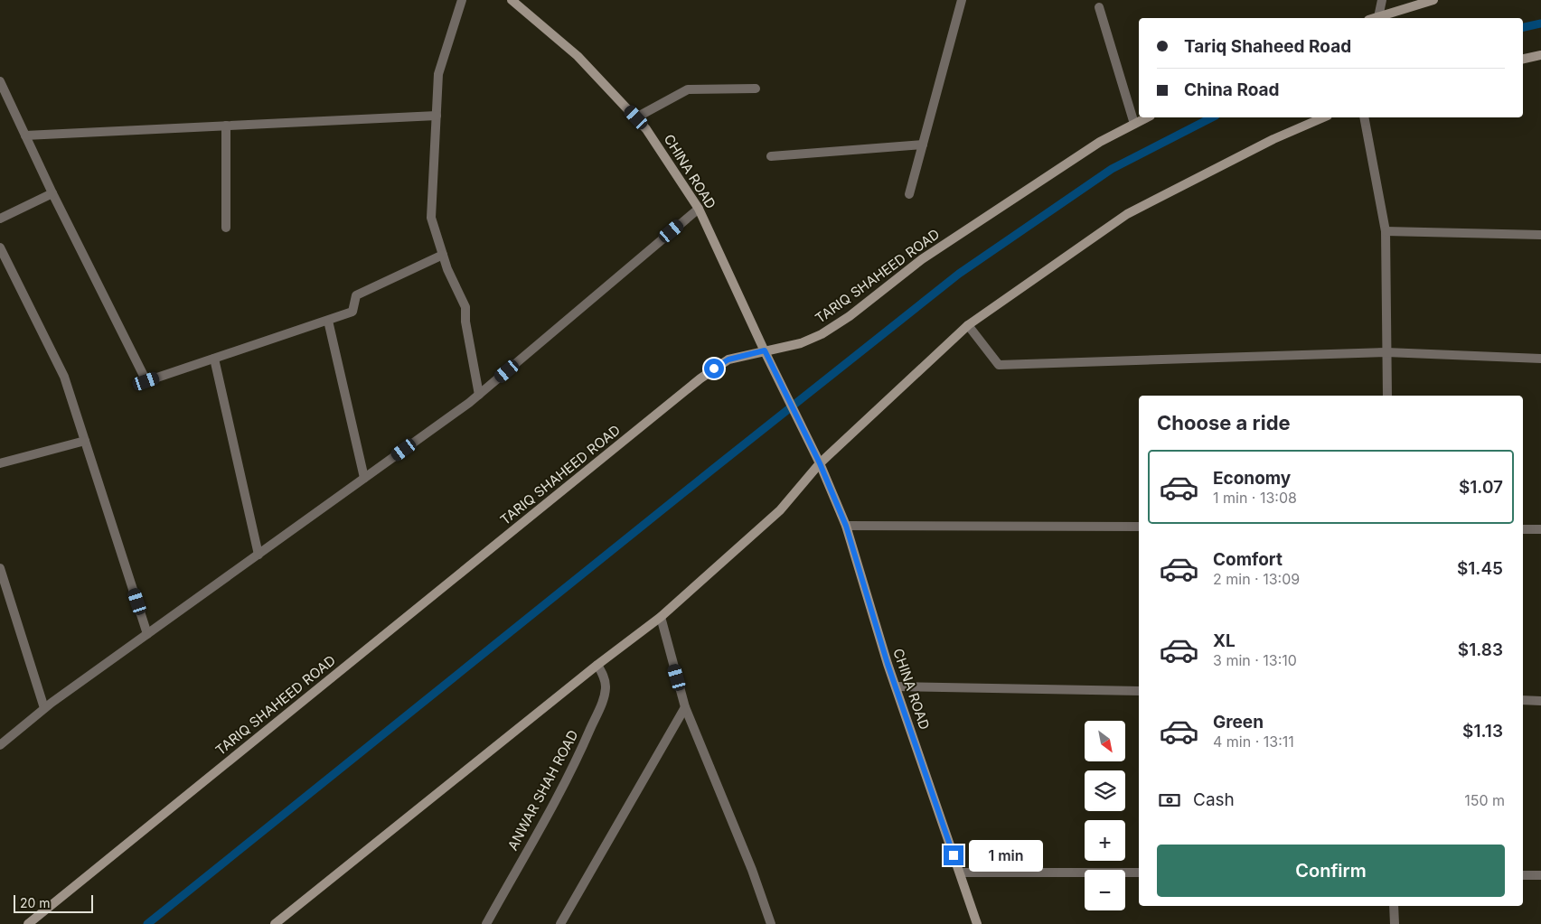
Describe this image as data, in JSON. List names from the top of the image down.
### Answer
{
  "streets": {
    "main road": ["CHINA ROAD", "TARIQ SHAHEED ROAD"],
    "street": ["ANWAR SHAH ROAD"]
  },
  "crossings": [
    ["CHINA ROAD", "TARIQ SHAHEED ROAD"]
  ],
  "scale_bar": "20 m",
  "north": "bottom right",
  "page": {
    "banner": ["Tariq Shaheed Road", "China Road"],
    "heading": "Choose a ride",
    "list": [
      {
        "name": "Economy",
        "note": "1 min · 13:08",
        "value": "$1.07"
      },
      {
        "name": "Comfort",
        "note": "2 min · 13:09",
        "value": "$1.45"
      },
      {
        "name": "XL",
        "note": "3 min · 13:10",
        "value": "$1.83"
      },
      {
        "name": "Green",
        "note": "4 min · 13:11",
        "value": "$1.13"
      }
    ],
    "map_buttons": ["+", "−"],
    "pay": ["Cash", "150 m"],
    "buttons": "Confirm",
    "bubble": "1 min",
    "scale": "20 m"
  }
}
